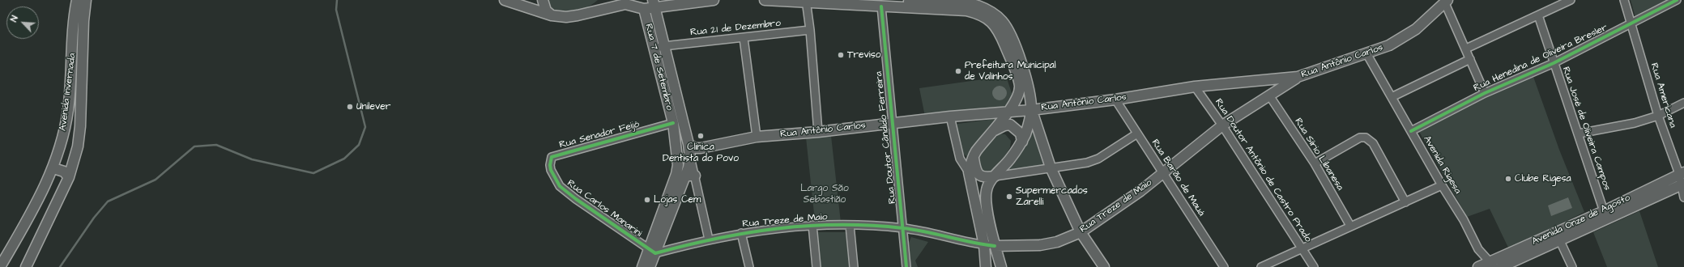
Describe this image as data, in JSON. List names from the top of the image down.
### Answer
{
  "streets": {
    "main road": [
      "Rua Antônio Carlos",
      "Rua 7 de Setembro",
      "Avenida Invernada",
      "Rua Treze de Maio",
      "Avenida Onze de Agosto"
    ],
    "street": [
      "Rua 21 de Dezembro",
      "Rua Henedina de Oliveira Bresler",
      "Rua Americana",
      "Rua José de Oliveira Campos",
      "Rua Senador Feijó",
      "Rua Doutor Cândido Ferreira",
      "Rua Sírio Libanesa",
      "Avenida Rigesa",
      "Rua Doutor Antônio de Castro Prado",
      "Rua Barão de Mauá",
      "Rua Carlos Manarini"
    ]
  },
  "crossings": [
    ["Rua 21 de Dezembro", "Rua 7 de Setembro"],
    ["Rua Henedina de Oliveira Bresler", "Rua Americana"],
    ["Rua Henedina de Oliveira Bresler", "Rua José de Oliveira Campos"],
    ["Rua Henedina de Oliveira Bresler", "Avenida Rigesa"],
    ["Rua Antônio Carlos", "Rua Doutor Cândido Ferreira"],
    ["Rua Antônio Carlos", "Avenida Rigesa"],
    ["Rua Antônio Carlos", "Rua Doutor Antônio de Castro Prado"],
    ["Rua Antônio Carlos", "Rua Barão de Mauá"],
    ["Rua Antônio Carlos", "Rua Treze de Maio"],
    ["Rua 7 de Setembro", "Rua Senador Feijó"],
    ["Rua 7 de Setembro", "Rua Treze de Maio"],
    ["Rua 7 de Setembro", "Rua Carlos Manarini"],
    ["Rua Americana", "Avenida Onze de Agosto"],
    ["Rua José de Oliveira Campos", "Avenida Onze de Agosto"],
    ["Rua Senador Feijó", "Rua Carlos Manarini"],
    ["Rua Doutor Cândido Ferreira", "Rua Treze de Maio"],
    ["Rua Sírio Libanesa", "Rua Treze de Maio"],
    ["Avenida Rigesa", "Avenida Onze de Agosto"],
    ["Rua Doutor Antônio de Castro Prado", "Rua Treze de Maio"],
    ["Rua Barão de Mauá", "Rua Treze de Maio"],
    ["Rua Treze de Maio", "Rua Carlos Manarini"]
  ],
  "parks": ["Largo São Sebastião"],
  "places": [
    "Treviso",
    "Prefeitura Municipal de Valinhos",
    "Unilever",
    "Clinica Dentista do Povo",
    "Clube Rigesa",
    "Supermercados Zarelli",
    "Lojas Cem"
  ],
  "north": "top left"
}
